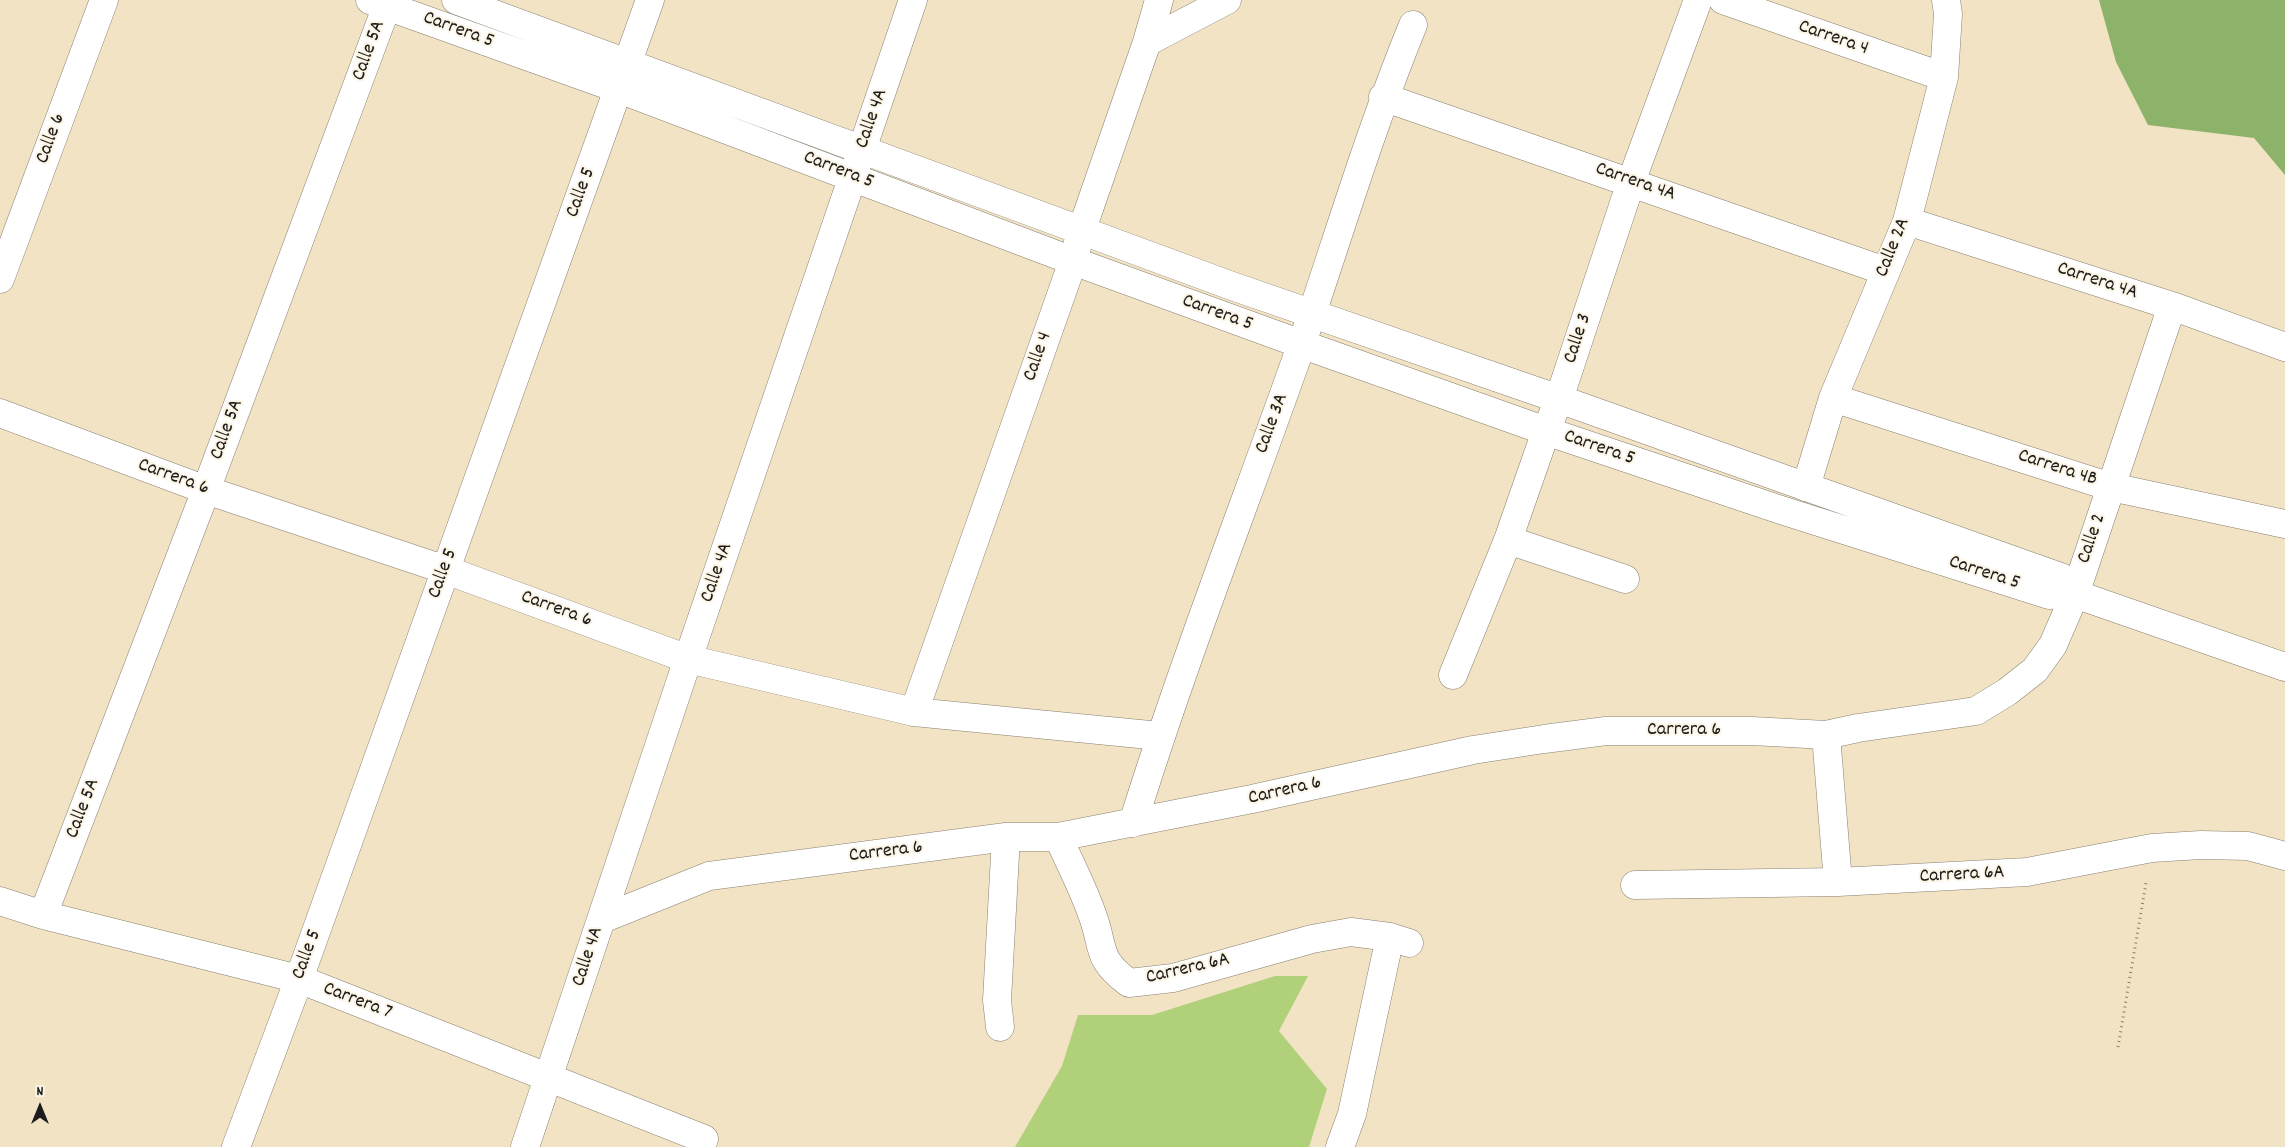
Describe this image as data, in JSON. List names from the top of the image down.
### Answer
{
  "streets": {
    "street": [
      "Carrera 5",
      "Carrera 4",
      "Calle 5A",
      "Calle 4A",
      "Calle 6",
      "Carrera 4A",
      "Calle 5",
      "Calle 2A",
      "Calle 3",
      "Calle 4",
      "Calle 3A",
      "Carrera 4B",
      "Carrera 6",
      "Calle 2",
      "Carrera 6A",
      "Carrera 7"
    ]
  },
  "crossings": [
    ["Carrera 5", "Calle 5A"],
    ["Carrera 5", "Calle 4A"],
    ["Carrera 5", "Calle 5"],
    ["Carrera 5", "Calle 2A"],
    ["Carrera 5", "Calle 3"],
    ["Carrera 5", "Calle 4"],
    ["Carrera 5", "Calle 3A"],
    ["Carrera 5", "Calle 2"],
    ["Carrera 4", "Calle 2A"],
    ["Calle 5A", "Carrera 6"],
    ["Calle 5A", "Carrera 7"],
    ["Calle 4A", "Carrera 6"],
    ["Calle 4A", "Carrera 7"],
    ["Carrera 4A", "Calle 2A"],
    ["Carrera 4A", "Calle 3"],
    ["Carrera 4A", "Calle 3A"],
    ["Carrera 4A", "Calle 2"],
    ["Calle 5", "Carrera 6"],
    ["Calle 5", "Carrera 7"],
    ["Calle 2A", "Carrera 4B"],
    ["Calle 4", "Carrera 6"],
    ["Calle 3A", "Carrera 6"],
    ["Carrera 4B", "Calle 2"],
    ["Carrera 6", "Calle 2"],
    ["Carrera 6", "Carrera 6A"]
  ],
  "north": "top"
}
